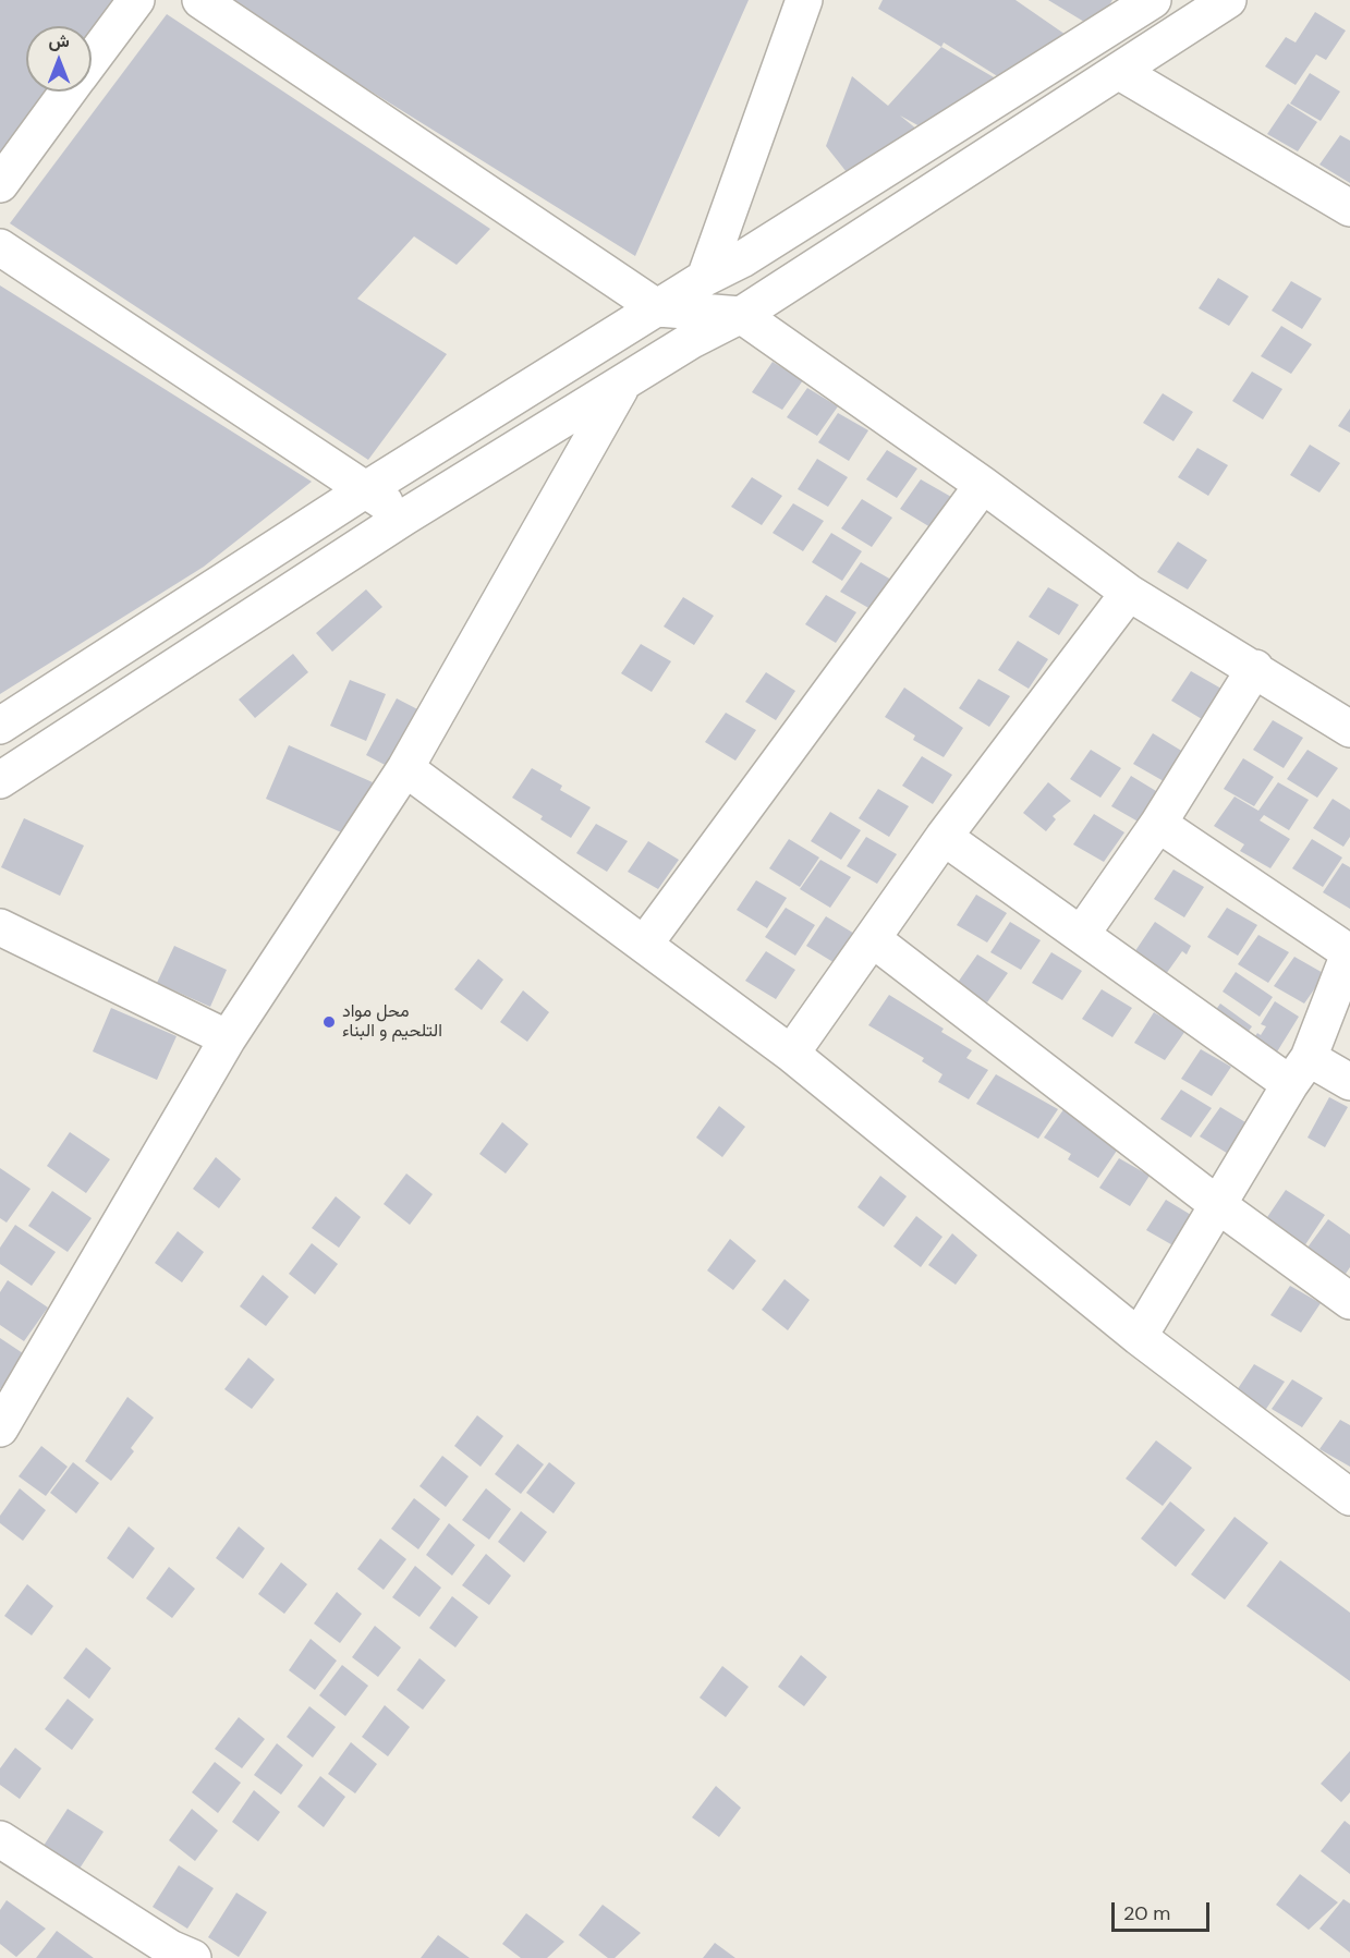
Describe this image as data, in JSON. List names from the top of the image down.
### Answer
{
  "places": ["محل مواد التلحيم و البناء"],
  "scale_bar": "20 m",
  "north": "top"
}
